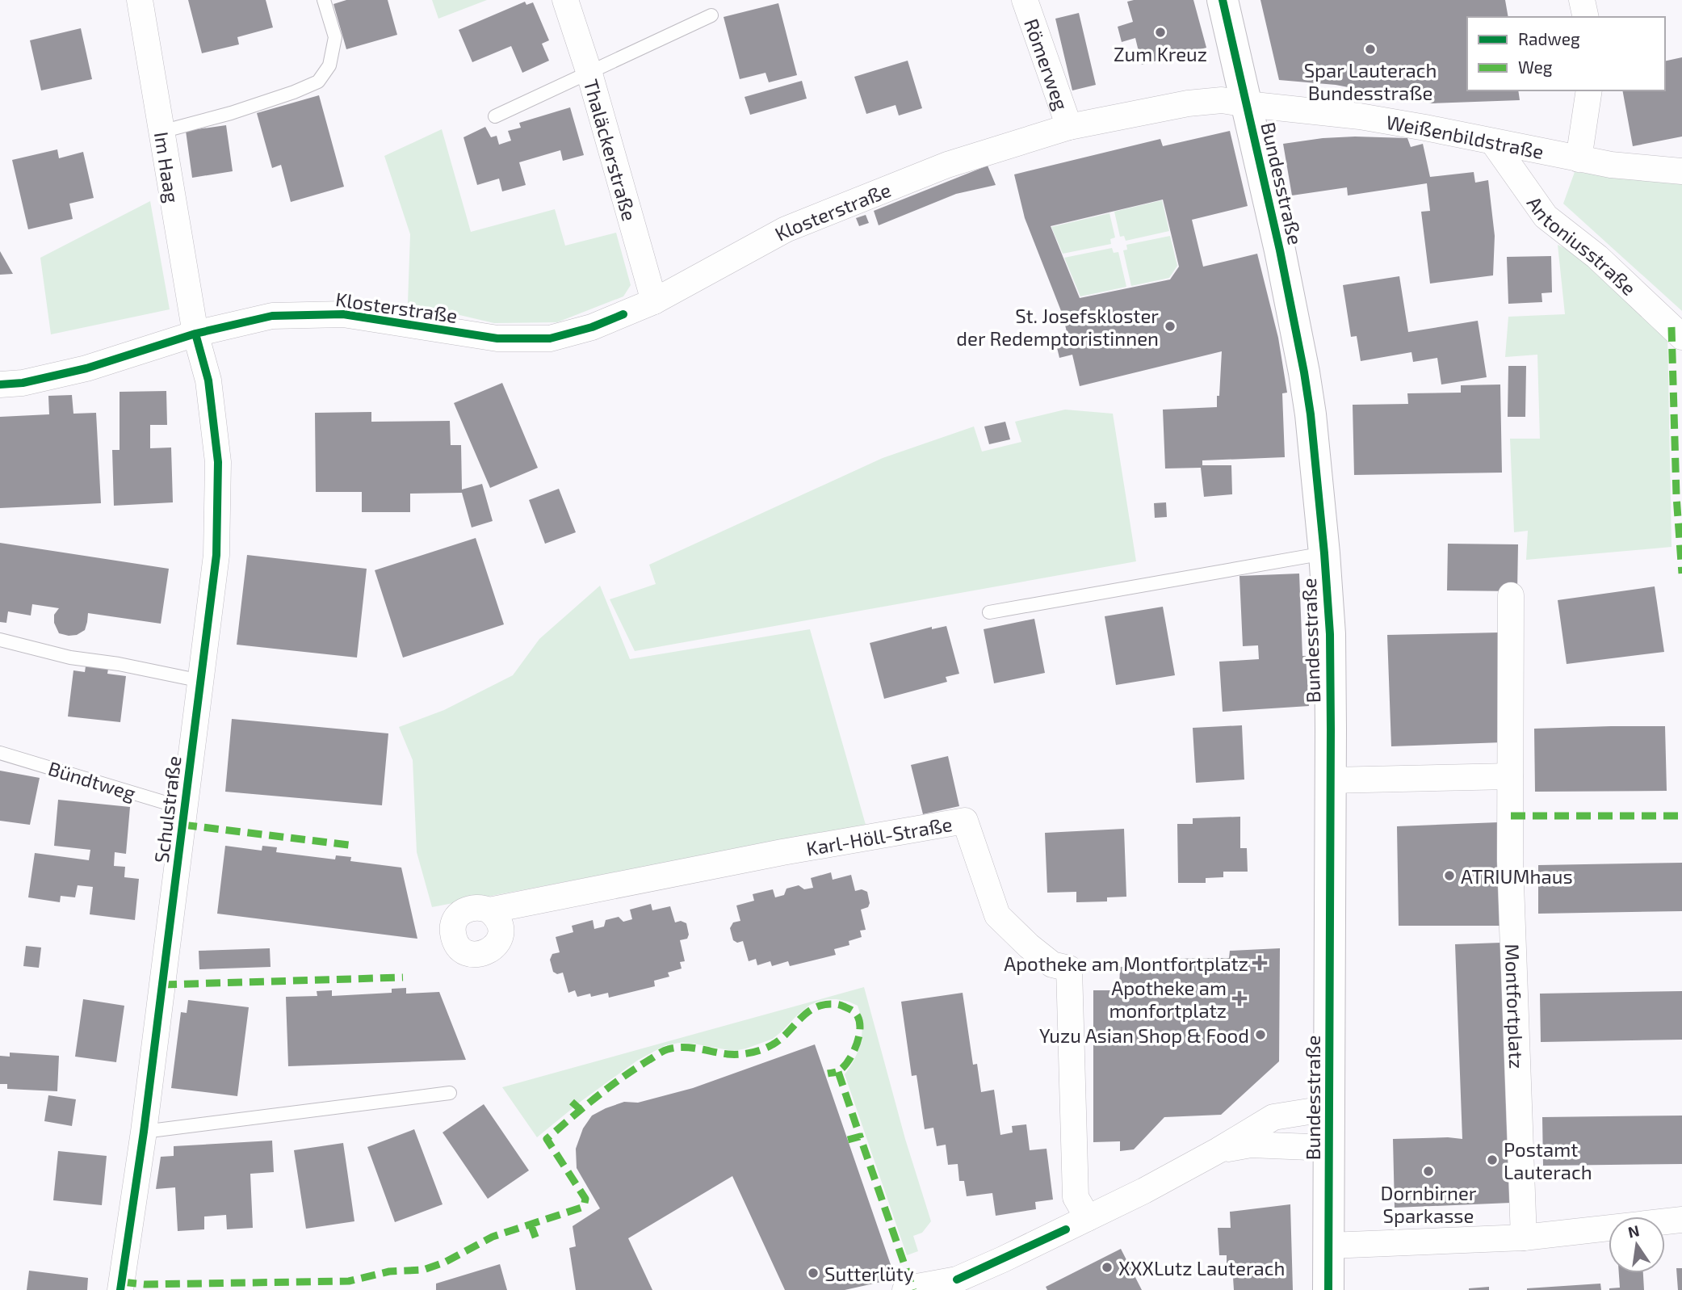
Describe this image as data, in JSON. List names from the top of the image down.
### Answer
{
  "streets": {
    "main road": ["Bundesstraße"],
    "street": [
      "Römerweg",
      "Weißenbildstraße",
      "Thaläckerstraße",
      "Im Haag",
      "Klosterstraße",
      "Antoniusstraße",
      "Schulstraße",
      "Karl-Höll-Straße",
      "Montfortplatz"
    ],
    "lane": ["Bündtweg"]
  },
  "crossings": [
    ["Römerweg", "Klosterstraße"],
    ["Weißenbildstraße", "Bundesstraße"],
    ["Weißenbildstraße", "Klosterstraße"],
    ["Weißenbildstraße", "Antoniusstraße"],
    ["Thaläckerstraße", "Klosterstraße"],
    ["Im Haag", "Klosterstraße"],
    ["Im Haag", "Schulstraße"],
    ["Bundesstraße", "Klosterstraße"],
    ["Klosterstraße", "Schulstraße"],
    ["Bündtweg", "Schulstraße"]
  ],
  "places": {
    "other": [
      "Zum Kreuz",
      "Spar Lauterach Bundesstraße",
      "St. Josefskloster der Redemptoristinnen",
      "ATRIUMhaus",
      "Yuzu Asian Shop & Food",
      "Postamt Lauterach",
      "Dornbirner Sparkasse",
      "XXXLutz Lauterach",
      "Sutterlüty"
    ],
    "health": ["Apotheke am Montfortplatz", "Apotheke am monfortplatz"]
  },
  "legend": ["Radweg", "Weg"],
  "north": "top"
}
